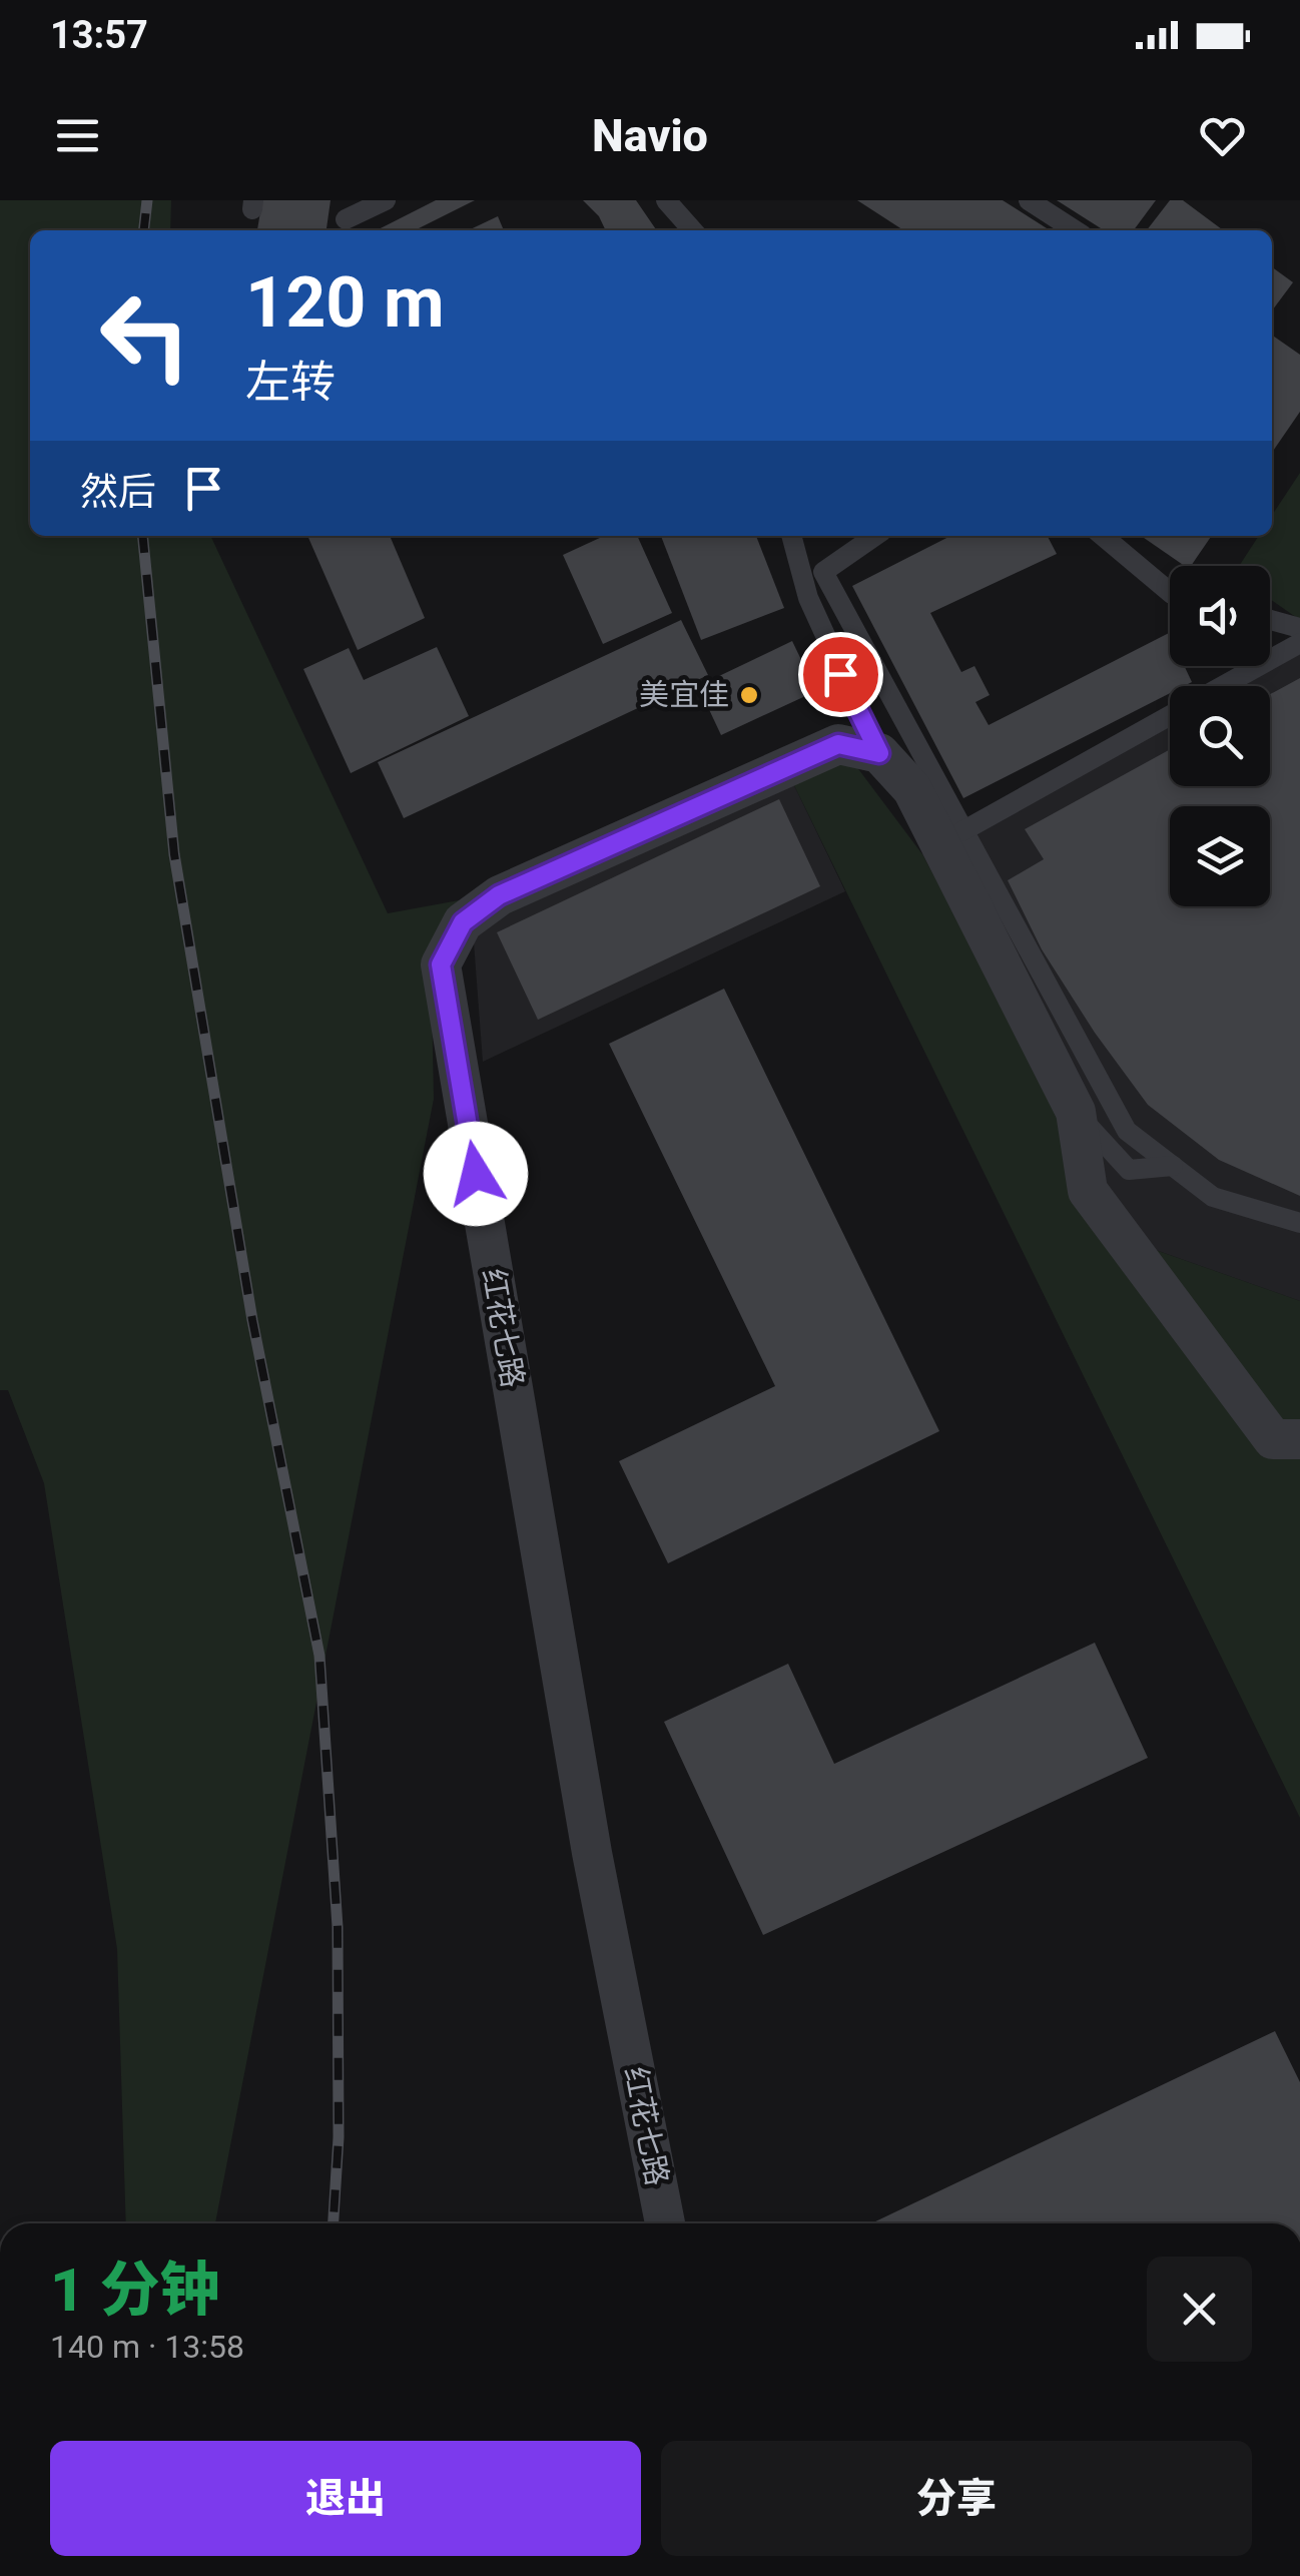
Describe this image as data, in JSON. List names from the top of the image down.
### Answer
{
  "streets": {
    "street": ["红花七路"]
  },
  "places": ["美宜佳"],
  "page": {
    "status": "13:57",
    "header": "Navio",
    "turn": ["120 m", "左转"],
    "then": "然后",
    "heading": ["1 分钟", "140 m · 13:58"],
    "buttons": ["退出", "分享"]
  }
}
